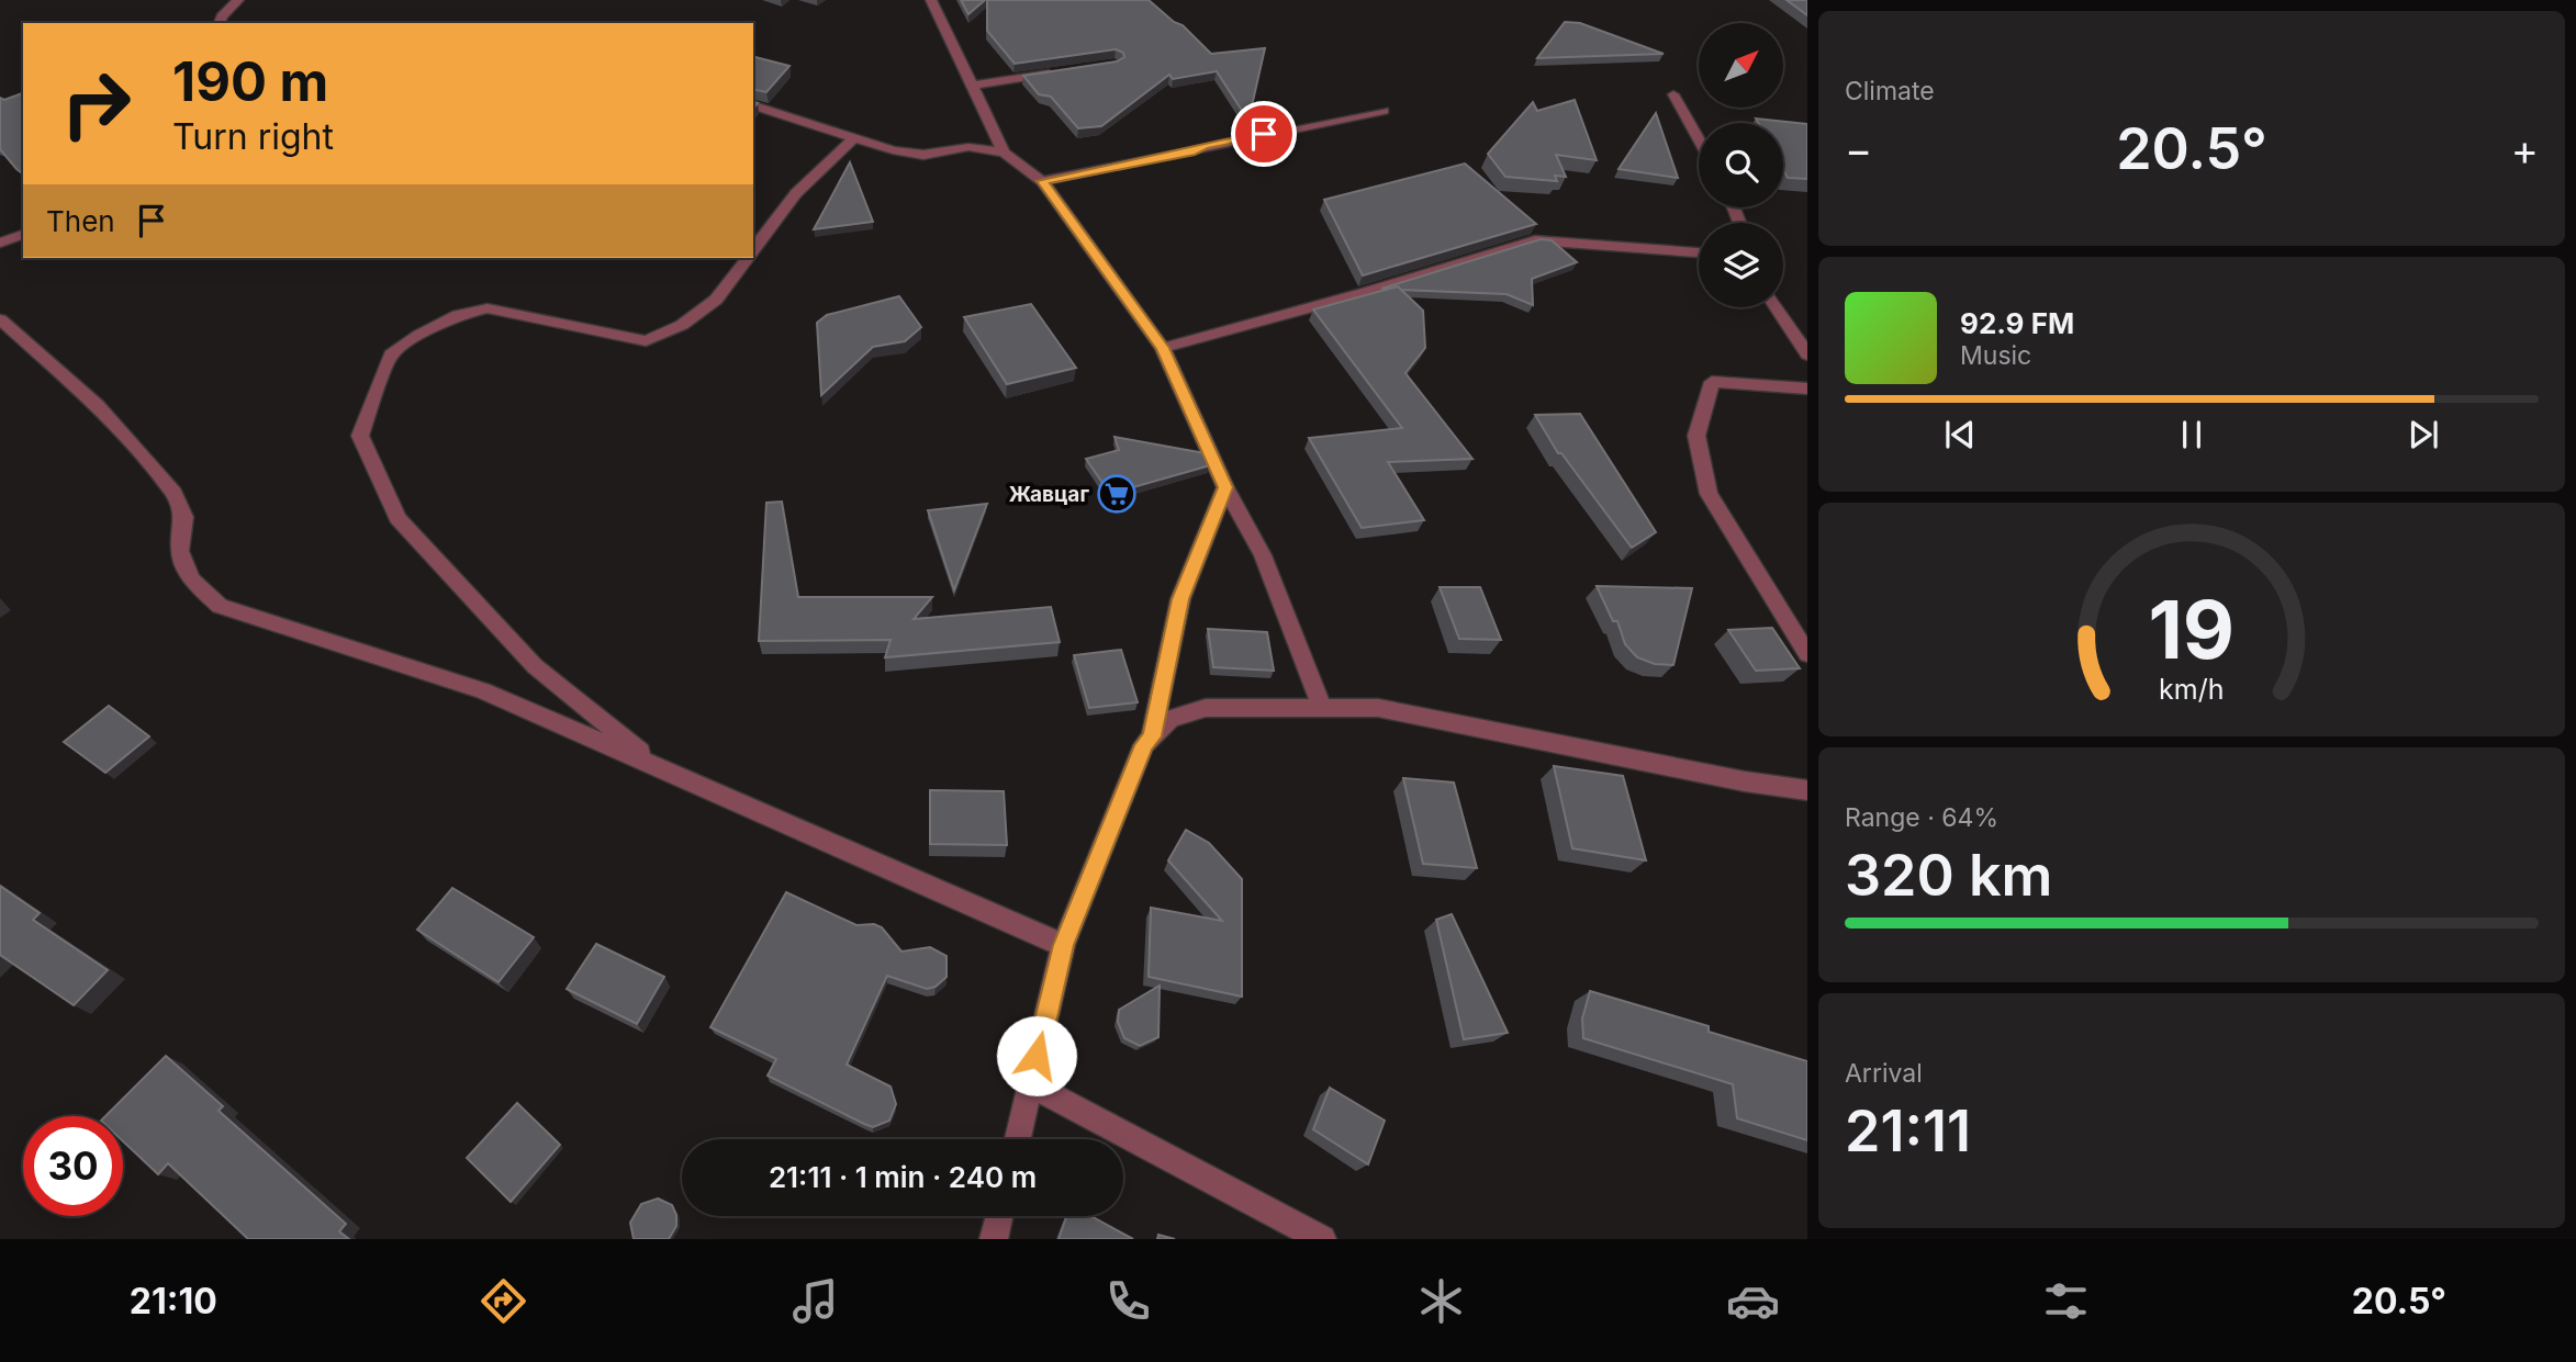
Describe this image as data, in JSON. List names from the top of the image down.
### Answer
{
  "places": {
    "supermarket": ["Жавцаг"]
  },
  "north": "top right",
  "page": {
    "tile": [
      "Climate",
      ["Range · 64%", "320 km"],
      ["Arrival", "21:11"]
    ],
    "turn": ["190 m", "Turn right"],
    "heat": ["−", "20.5°", "+"],
    "then": "Then",
    "song": ["92.9 FM", "Music"],
    "limit": "30",
    "trip": "21:11 · 1 min · 240 m",
    "tabs": ["21:10", "20.5°"],
    "gauge": ["19", "km/h"]
  }
}
